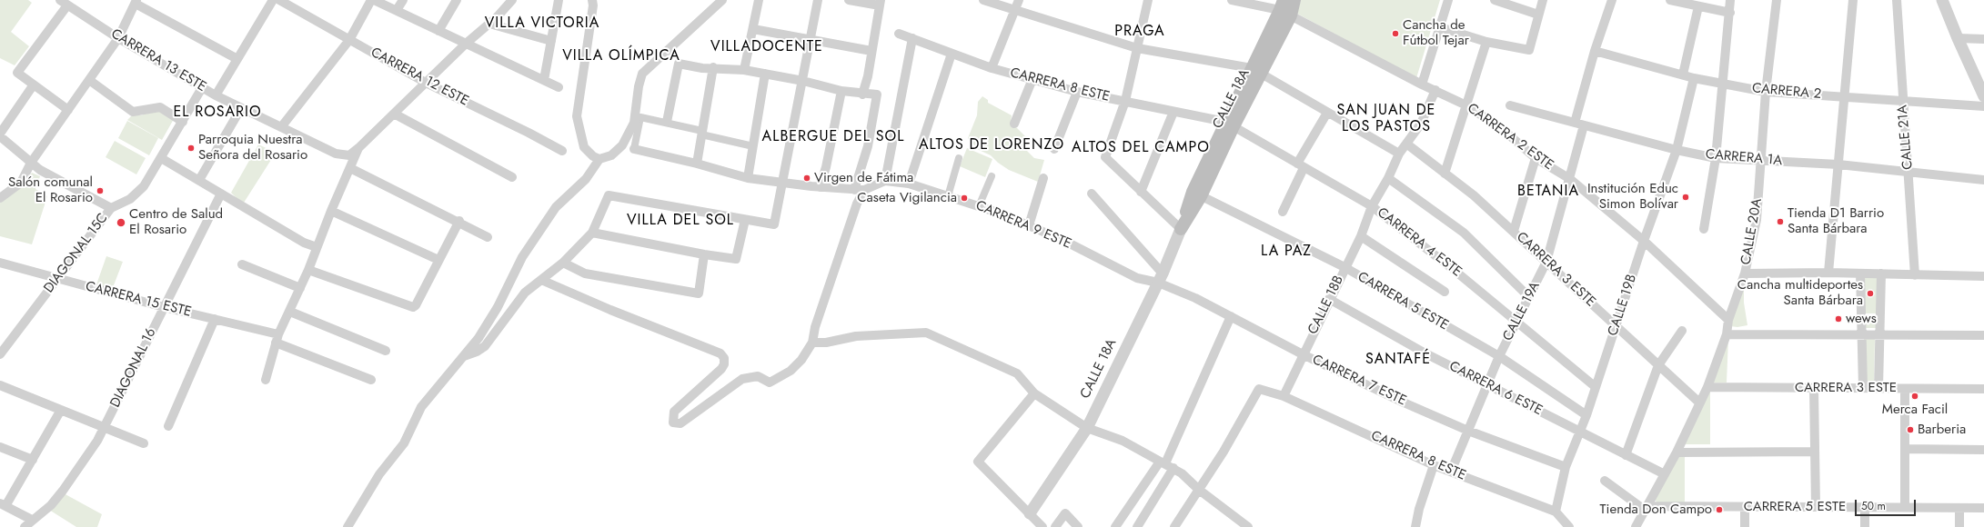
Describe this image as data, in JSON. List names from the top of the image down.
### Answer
{
  "streets": {
    "main road": ["CALLE 18A"],
    "street": [
      "CARRERA 13 ESTE",
      "CARRERA 12 ESTE",
      "CARRERA 8 ESTE",
      "CARRERA 2",
      "CARRERA 2 ESTE",
      "CALLE 21A",
      "CARRERA 1A",
      "CARRERA 9 ESTE",
      "CALLE 20A",
      "CARRERA 4 ESTE",
      "DIAGONAL 15C",
      "CARRERA 3 ESTE",
      "CARRERA 15 ESTE",
      "CARRERA 5 ESTE",
      "CALLE 18B",
      "CALLE 19B",
      "CALLE 19A",
      "DIAGONAL 16",
      "CARRERA 7 ESTE",
      "CARRERA 6 ESTE"
    ]
  },
  "crossings": [
    ["CARRERA 13 ESTE", "DIAGONAL 15C"],
    ["CARRERA 8 ESTE", "CALLE 18A"],
    ["CARRERA 8 ESTE", "CARRERA 4 ESTE"],
    ["CARRERA 8 ESTE", "CALLE 18B"],
    ["CARRERA 8 ESTE", "CALLE 19B"],
    ["CARRERA 8 ESTE", "CALLE 19A"],
    ["CARRERA 2", "CALLE 21A"],
    ["CARRERA 2", "CALLE 20A"],
    ["CARRERA 2", "CALLE 19B"],
    ["CARRERA 2", "CALLE 19A"],
    ["CALLE 18A", "CARRERA 2 ESTE"],
    ["CALLE 18A", "CARRERA 9 ESTE"],
    ["CALLE 18A", "CARRERA 4 ESTE"],
    ["CALLE 18A", "CARRERA 5 ESTE"],
    ["CALLE 18A", "CARRERA 7 ESTE"],
    ["CARRERA 2 ESTE", "CALLE 20A"],
    ["CARRERA 2 ESTE", "CALLE 18B"],
    ["CARRERA 2 ESTE", "CALLE 19B"],
    ["CARRERA 2 ESTE", "CALLE 19A"],
    ["CALLE 21A", "CARRERA 1A"],
    ["CARRERA 1A", "CALLE 20A"],
    ["CARRERA 1A", "CALLE 19B"],
    ["CARRERA 1A", "CALLE 19A"],
    ["CARRERA 9 ESTE", "CARRERA 7 ESTE"],
    ["CALLE 20A", "CARRERA 3 ESTE"],
    ["CALLE 20A", "CARRERA 5 ESTE"],
    ["CALLE 20A", "CARRERA 6 ESTE"],
    ["CARRERA 4 ESTE", "CALLE 18B"],
    ["CARRERA 4 ESTE", "CALLE 19B"],
    ["CARRERA 4 ESTE", "CALLE 19A"],
    ["DIAGONAL 15C", "CARRERA 15 ESTE"],
    ["CARRERA 3 ESTE", "CALLE 18B"],
    ["CARRERA 3 ESTE", "CALLE 19B"],
    ["CARRERA 3 ESTE", "CALLE 19A"],
    ["CARRERA 15 ESTE", "DIAGONAL 16"],
    ["CARRERA 5 ESTE", "CALLE 18B"],
    ["CARRERA 5 ESTE", "CALLE 19B"],
    ["CARRERA 5 ESTE", "CALLE 19A"],
    ["CALLE 18B", "CARRERA 7 ESTE"],
    ["CALLE 18B", "CARRERA 6 ESTE"],
    ["CALLE 19B", "CARRERA 7 ESTE"],
    ["CALLE 19B", "CARRERA 6 ESTE"],
    ["CALLE 19A", "CARRERA 7 ESTE"],
    ["CALLE 19A", "CARRERA 6 ESTE"]
  ],
  "districts": [
    "VILLA VICTORIA",
    "PRAGA",
    "VILLADOCENTE",
    "VILLA OLÍMPICA",
    "SAN JUAN DE LOS PASTOS",
    "EL ROSARIO",
    "ALBERGUE DEL SOL",
    "ALTOS DE LORENZO",
    "ALTOS DEL CAMPO",
    "BETANIA",
    "VILLA DEL SOL",
    "LA PAZ",
    "SANTAFÉ"
  ],
  "places": [
    "Cancha de Fútbol Tejar",
    "Parroquia Nuestra Señora del Rosario",
    "Virgen de Fátima",
    "Salón comunal El Rosario",
    "Institución Educ Simon Bolívar",
    "Caseta Vigilancia",
    "Tienda D1 Barrio Santa Bárbara",
    "Centro de Salud El Rosario",
    "Cancha multideportes Santa Bárbara",
    "wews",
    "Merca Facil",
    "Barberia",
    "Tienda Don Campo"
  ],
  "scale_bar": "50 m"
}
